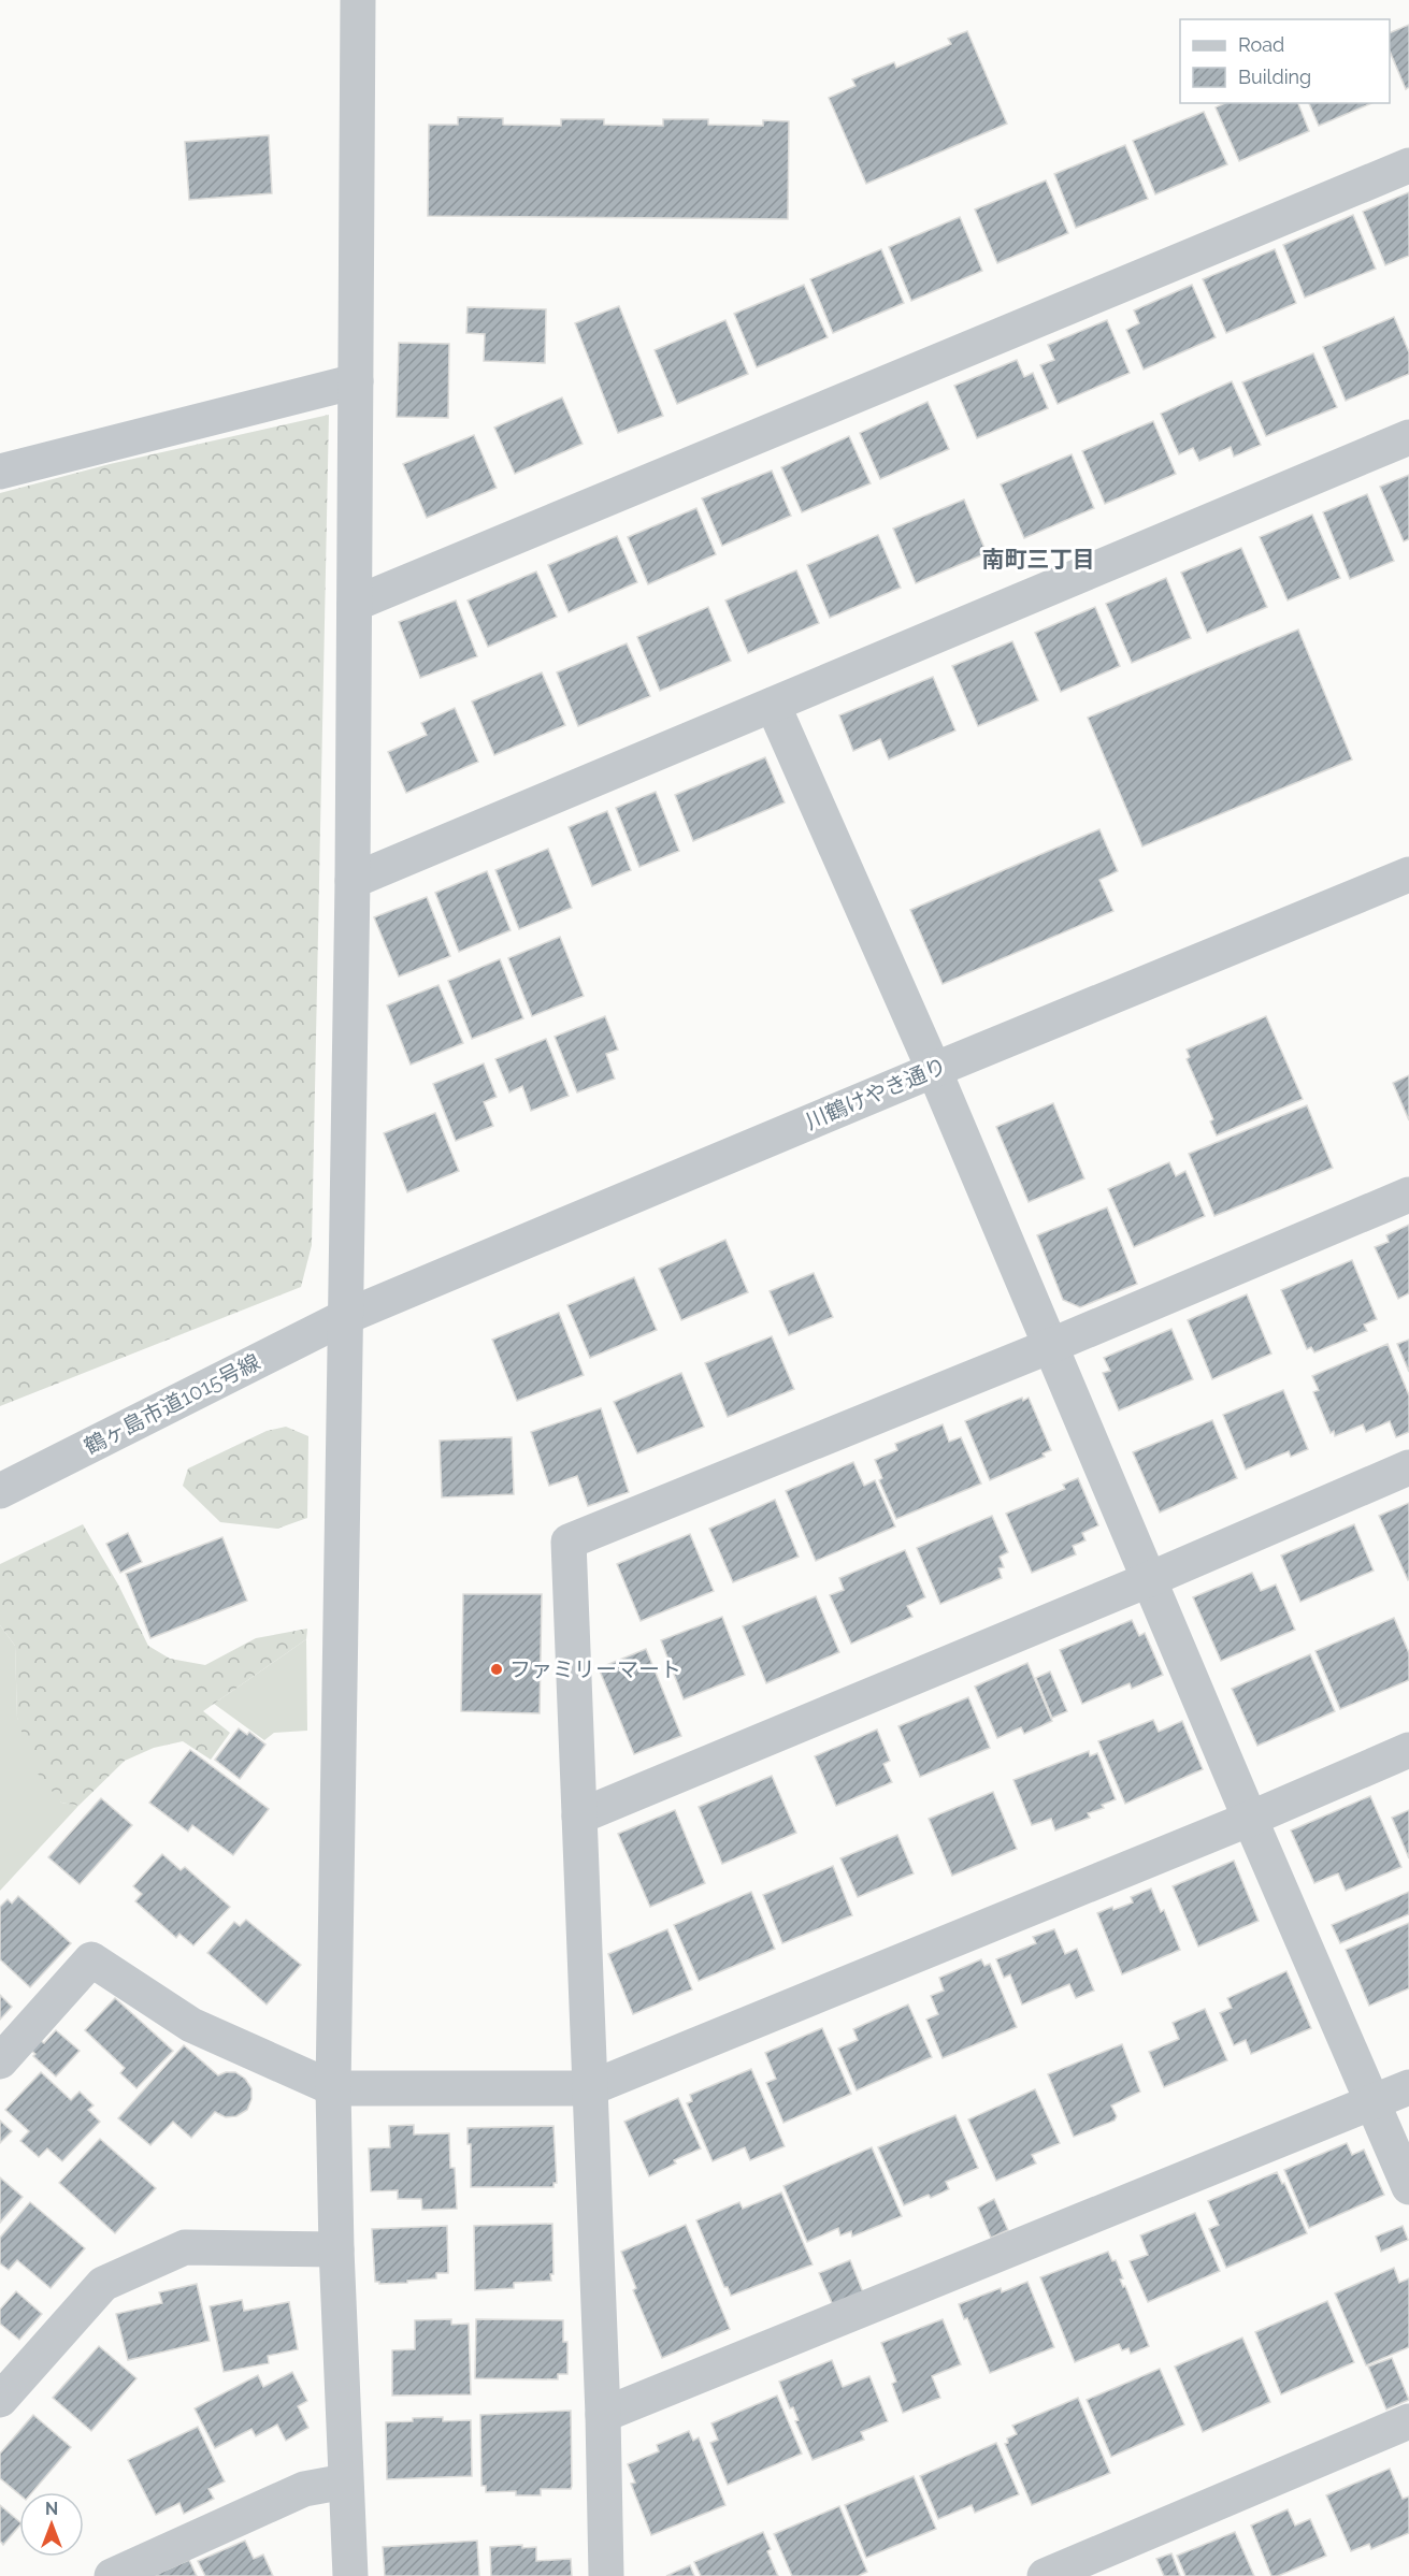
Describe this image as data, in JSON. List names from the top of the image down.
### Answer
{
  "streets": {
    "street": ["川鶴けやき通り", "鶴ヶ島市道1015号線"]
  },
  "crossings": [
    ["川鶴けやき通り", "鶴ヶ島市道1015号線"]
  ],
  "districts": ["南町三丁目"],
  "places": ["ファミリーマート"],
  "legend": ["Road", "Building"],
  "north": "top"
}
